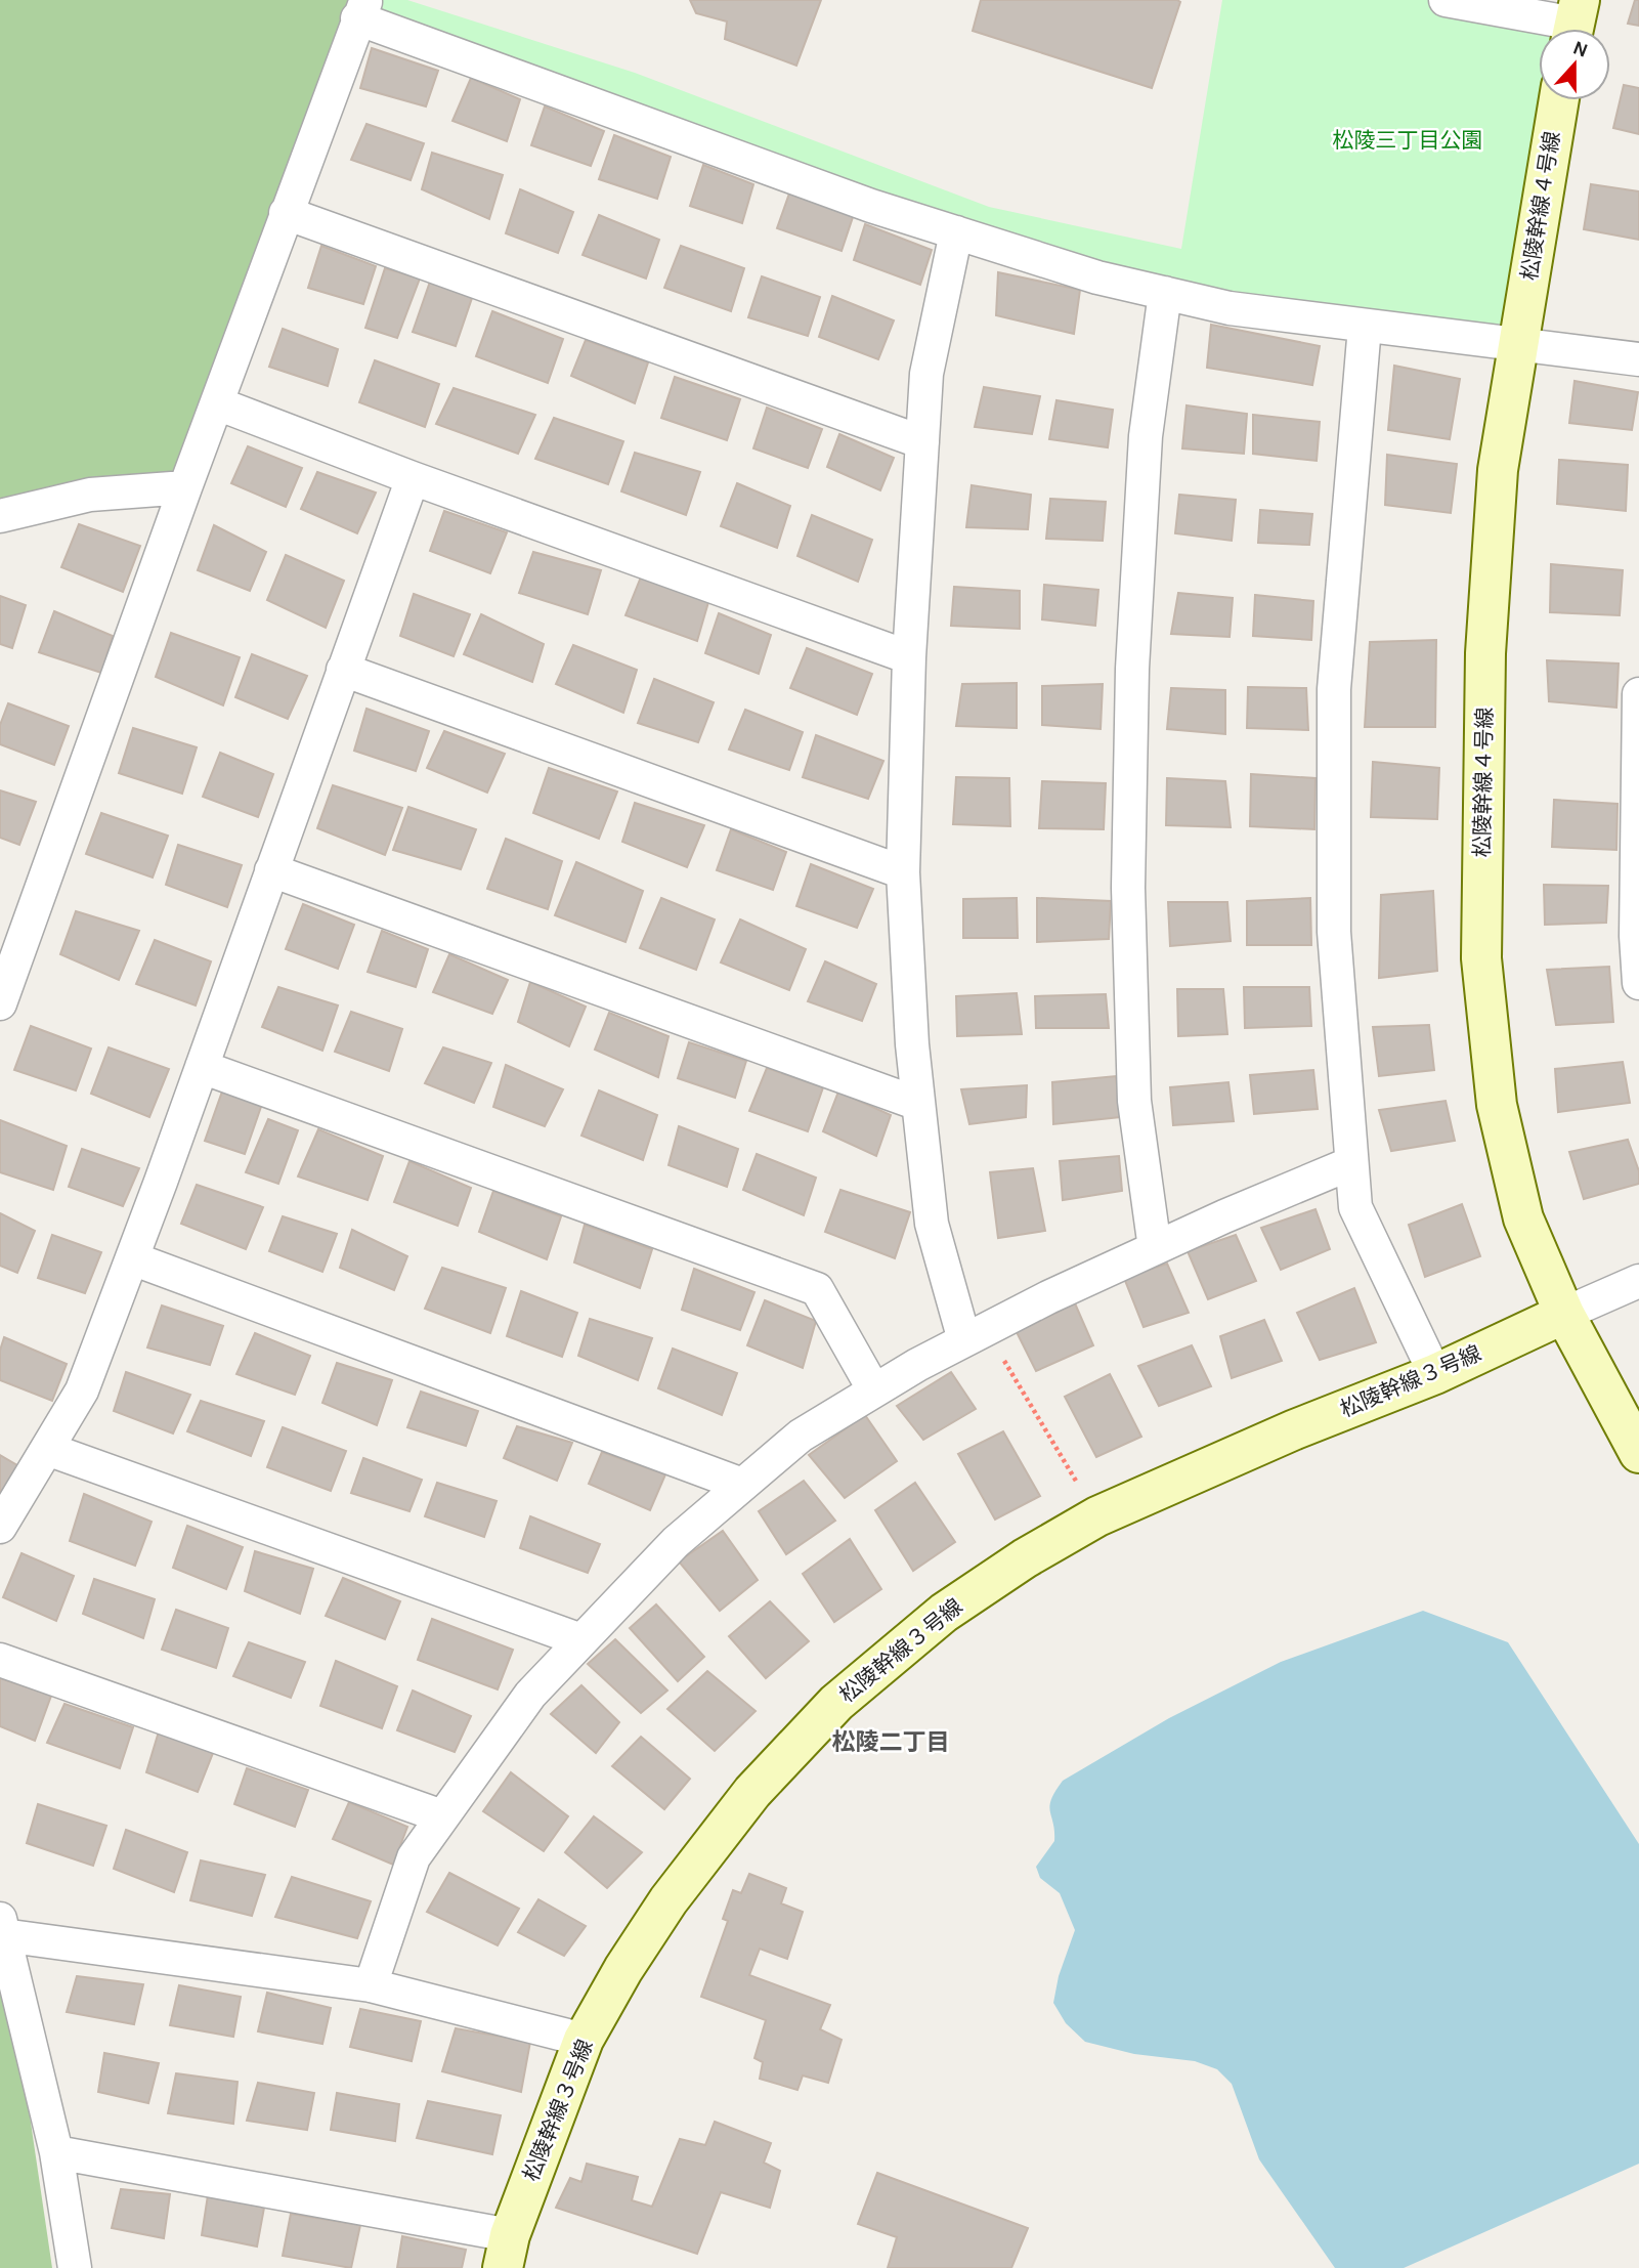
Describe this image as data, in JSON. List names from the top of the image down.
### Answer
{
  "streets": {
    "street": ["松陵幹線４号線", "松陵幹線３号線"]
  },
  "crossings": [
    ["松陵幹線４号線", "松陵幹線３号線"]
  ],
  "districts": ["松陵二丁目"],
  "parks": ["松陵三丁目公園"],
  "north": "top"
}
